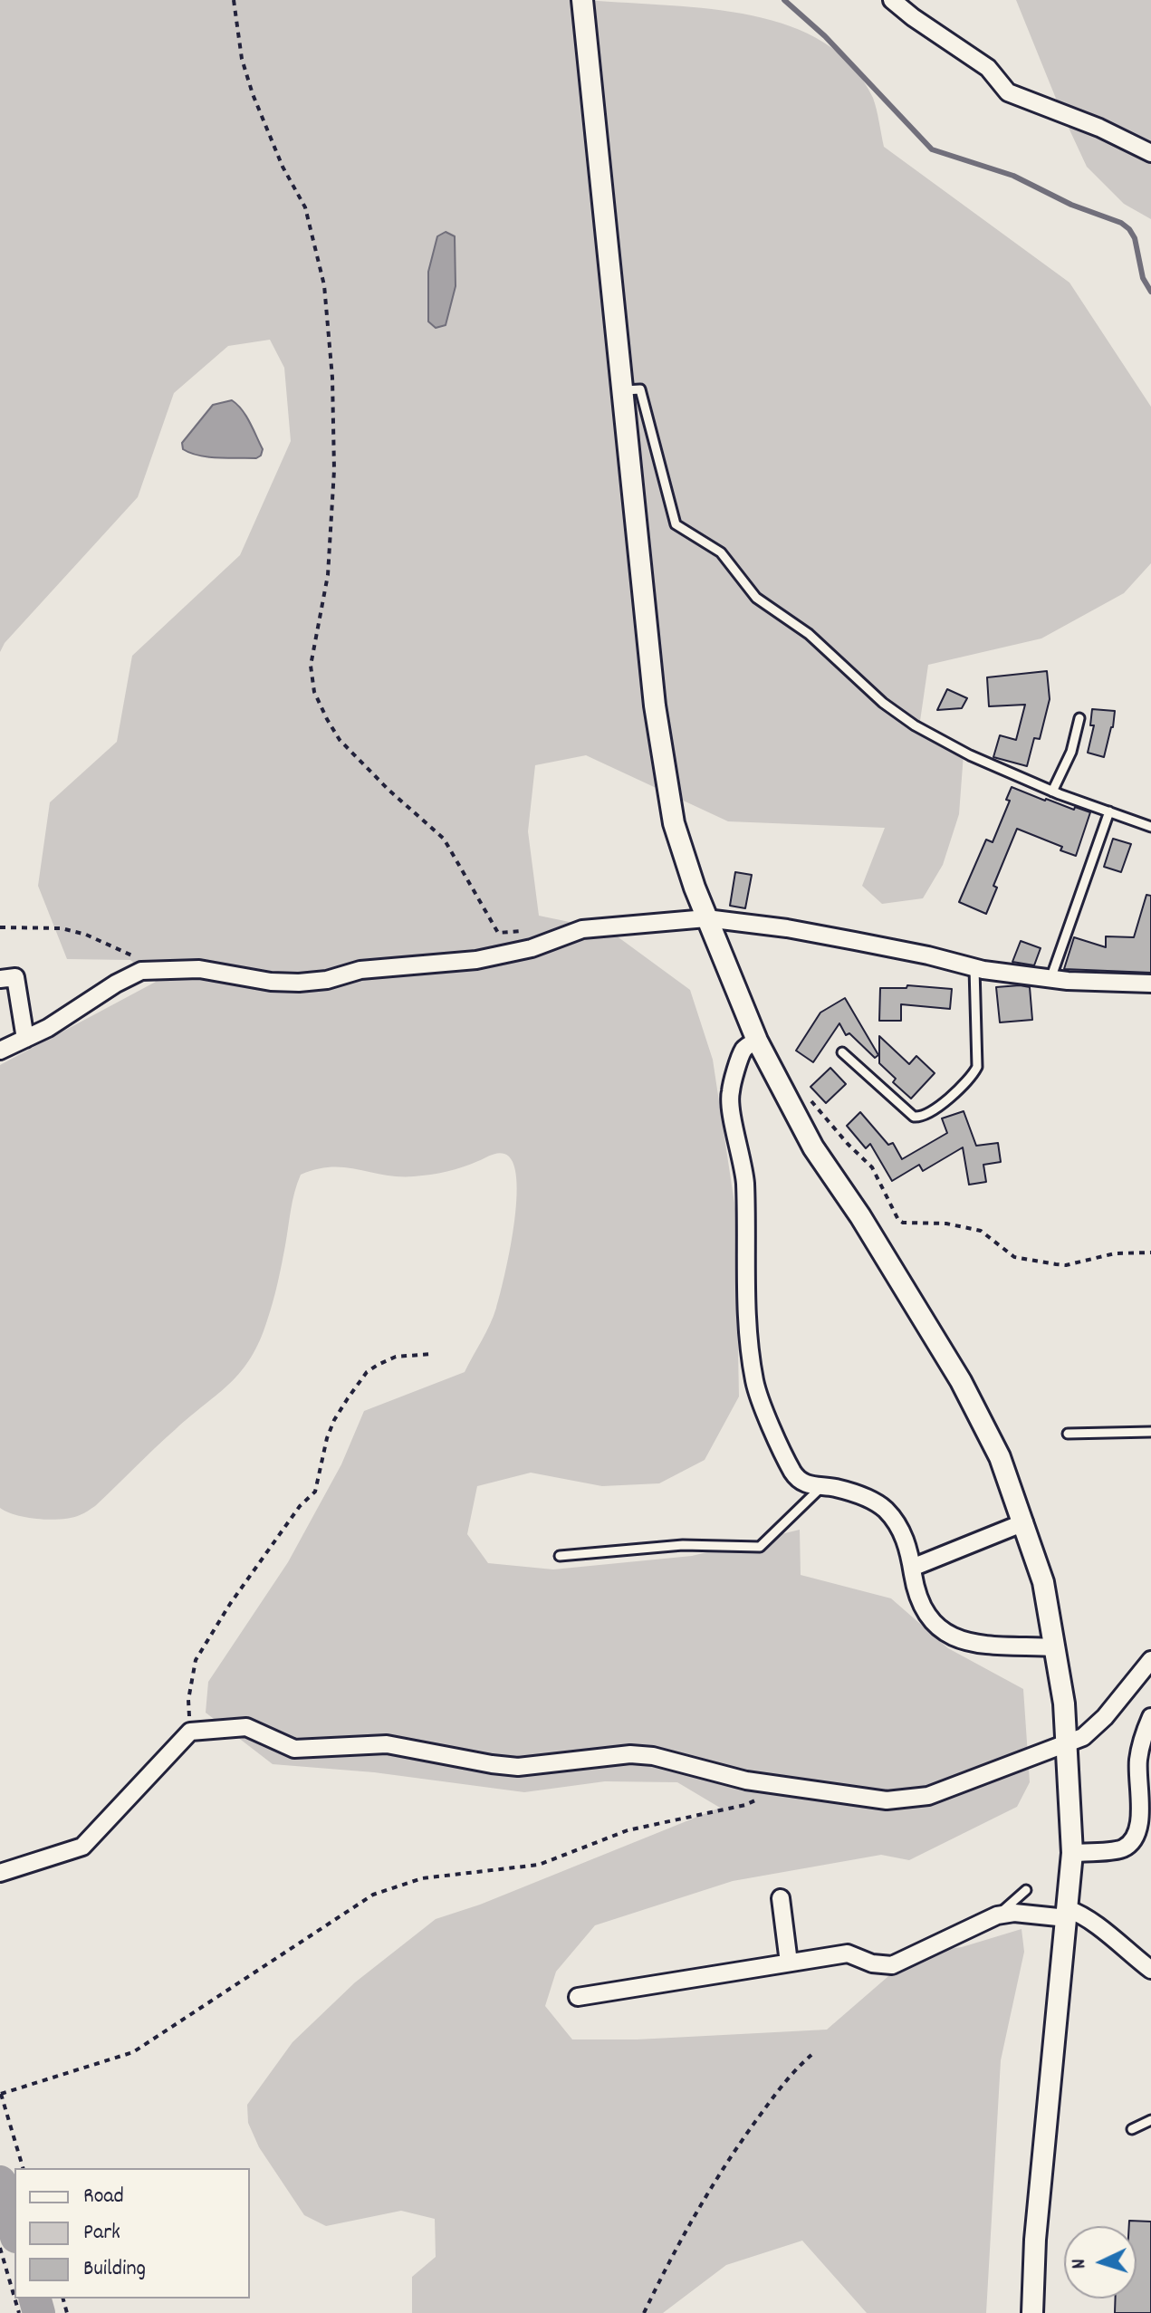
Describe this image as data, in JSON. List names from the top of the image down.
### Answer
{
  "legend": ["Road", "Park", "Building"],
  "north": "left"
}
